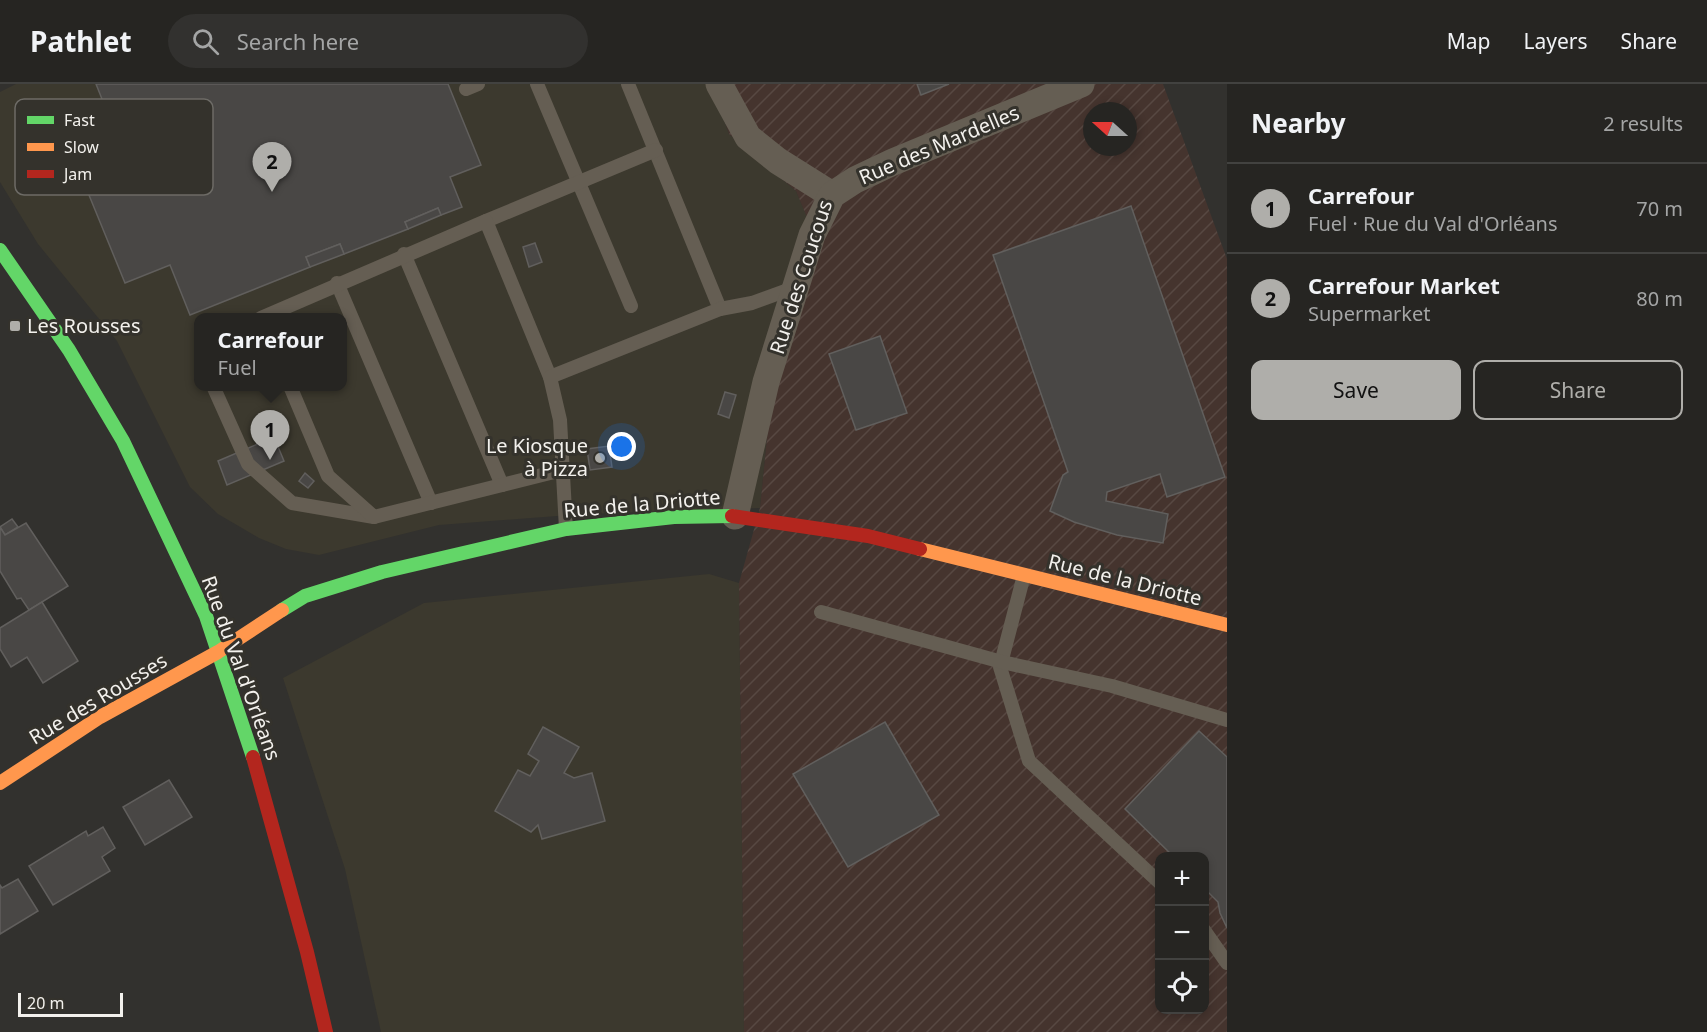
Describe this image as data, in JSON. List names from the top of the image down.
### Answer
{
  "streets": {
    "street": [
      "Rue des Mardelles",
      "Rue des Coucous",
      "Rue de la Driotte",
      "Rue du Val d'Orléans",
      "Rue des Rousses"
    ]
  },
  "crossings": [
    ["Rue des Mardelles", "Rue des Coucous"],
    ["Rue des Coucous", "Rue de la Driotte"],
    ["Rue de la Driotte", "Rue du Val d'Orléans"],
    ["Rue de la Driotte", "Rue des Rousses"],
    ["Rue du Val d'Orléans", "Rue des Rousses"]
  ],
  "places": {
    "transit": ["Les Rousses"],
    "other": ["Le Kiosque à Pizza"]
  },
  "legend": ["Fast", "Slow", "Jam"],
  "scale_bar": "20 m",
  "north": "left",
  "page": {
    "header": "Pathlet",
    "search": "Search here",
    "nav": ["Map", "Layers", "Share"],
    "heading": ["Nearby", "2 results"],
    "pins": ["2", "1"],
    "list": [
      {
        "mark": "1",
        "name": "Carrefour",
        "note": "Fuel · Rue du Val d'Orléans",
        "value": "70 m"
      },
      {
        "mark": "2",
        "name": "Carrefour Market",
        "note": "Supermarket",
        "value": "80 m"
      }
    ],
    "popup": ["Carrefour", "Fuel"],
    "buttons": ["Save", "Share"],
    "map_buttons": ["+", "−"],
    "scale": "20 m"
  }
}
